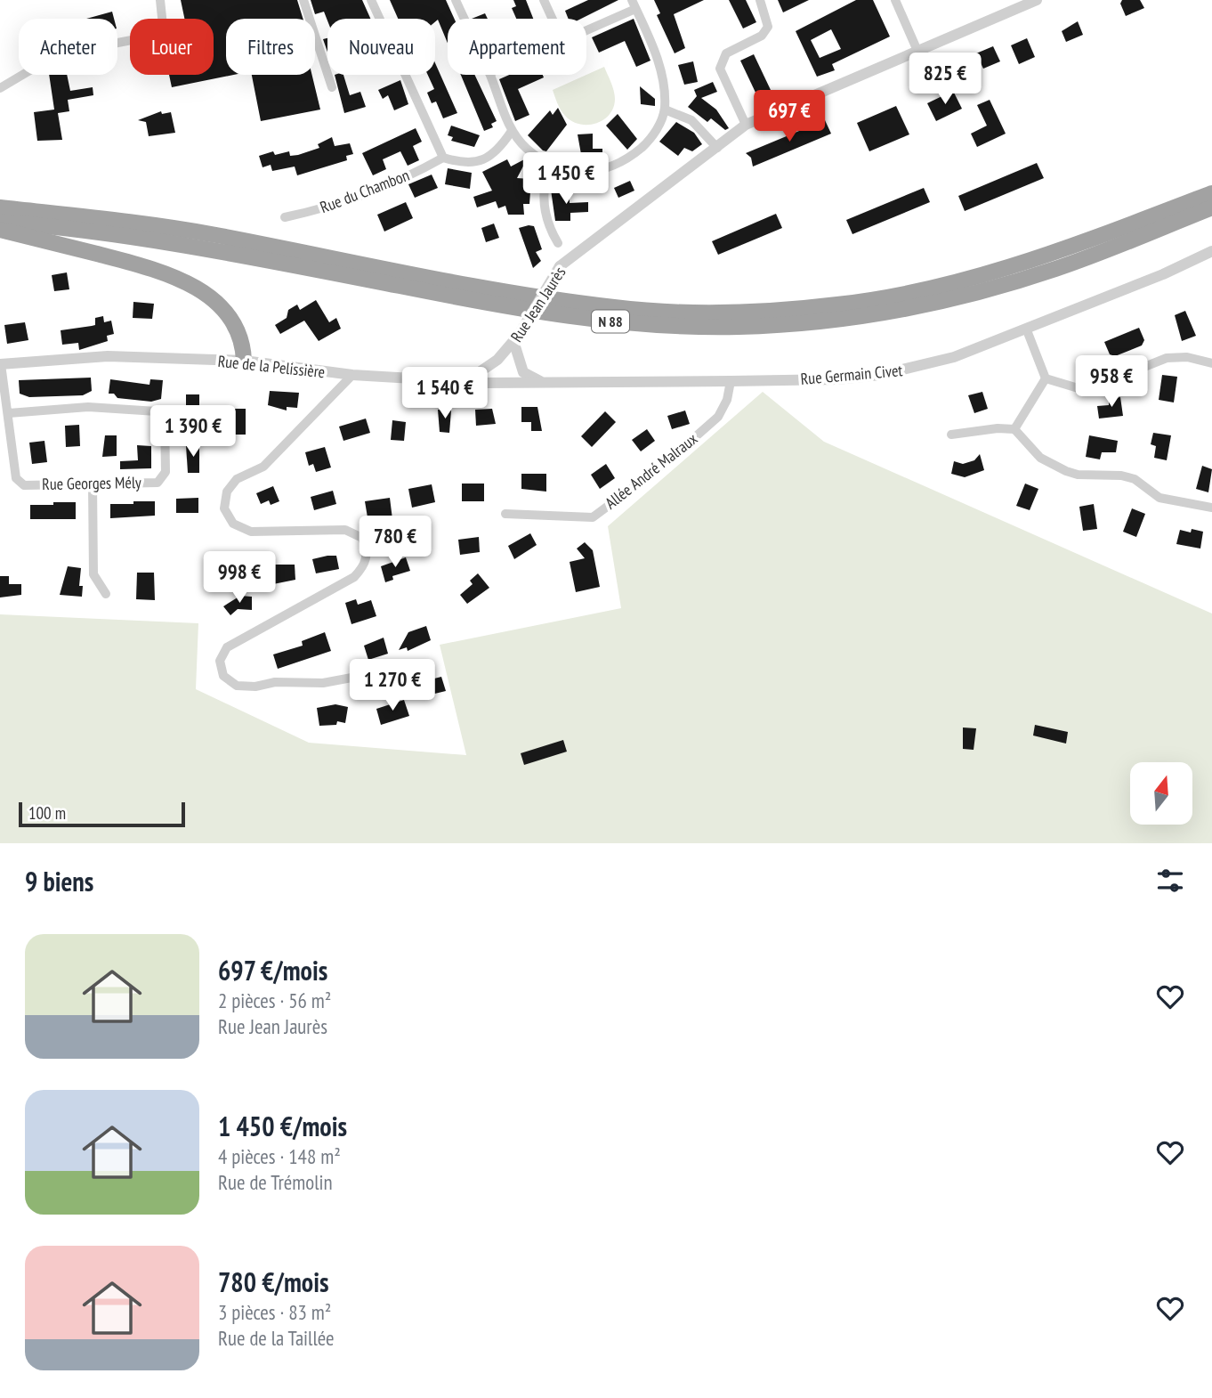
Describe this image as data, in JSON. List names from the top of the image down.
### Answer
{
  "streets": {
    "highway": ["N 88"],
    "street": [
      "Rue du Chambon",
      "Rue Jean Jaurès",
      "Rue de la Pelissière",
      "Rue Germain Civet",
      "Allée André Malraux",
      "Rue Georges Mély"
    ]
  },
  "crossings": [
    ["Rue Jean Jaurès", "Rue de la Pelissière"],
    ["Rue de la Pelissière", "Rue Germain Civet"],
    ["Rue de la Pelissière", "Rue Georges Mély"],
    ["Rue Germain Civet", "Allée André Malraux"]
  ],
  "scale_bar": "100 m",
  "north": "top",
  "page": {
    "chip": [
      "Acheter",
      "Louer",
      "Filtres",
      "Nouveau",
      "Appartement"
    ],
    "price": [
      "825 €",
      "697 €",
      "1 450 €",
      "958 €",
      "1 540 €",
      "1 390 €",
      "780 €",
      "998 €",
      "1 270 €"
    ],
    "scale": "100 m",
    "heading": "9 biens",
    "list": [
      {
        "name": "697 €/mois",
        "note": "2 pièces · 56 m² · Rue Jean Jaurès"
      },
      {
        "name": "1 450 €/mois",
        "note": "4 pièces · 148 m² · Rue de Trémolin"
      },
      {
        "name": "780 €/mois",
        "note": "3 pièces · 83 m² · Rue de la Taillée"
      }
    ]
  }
}
